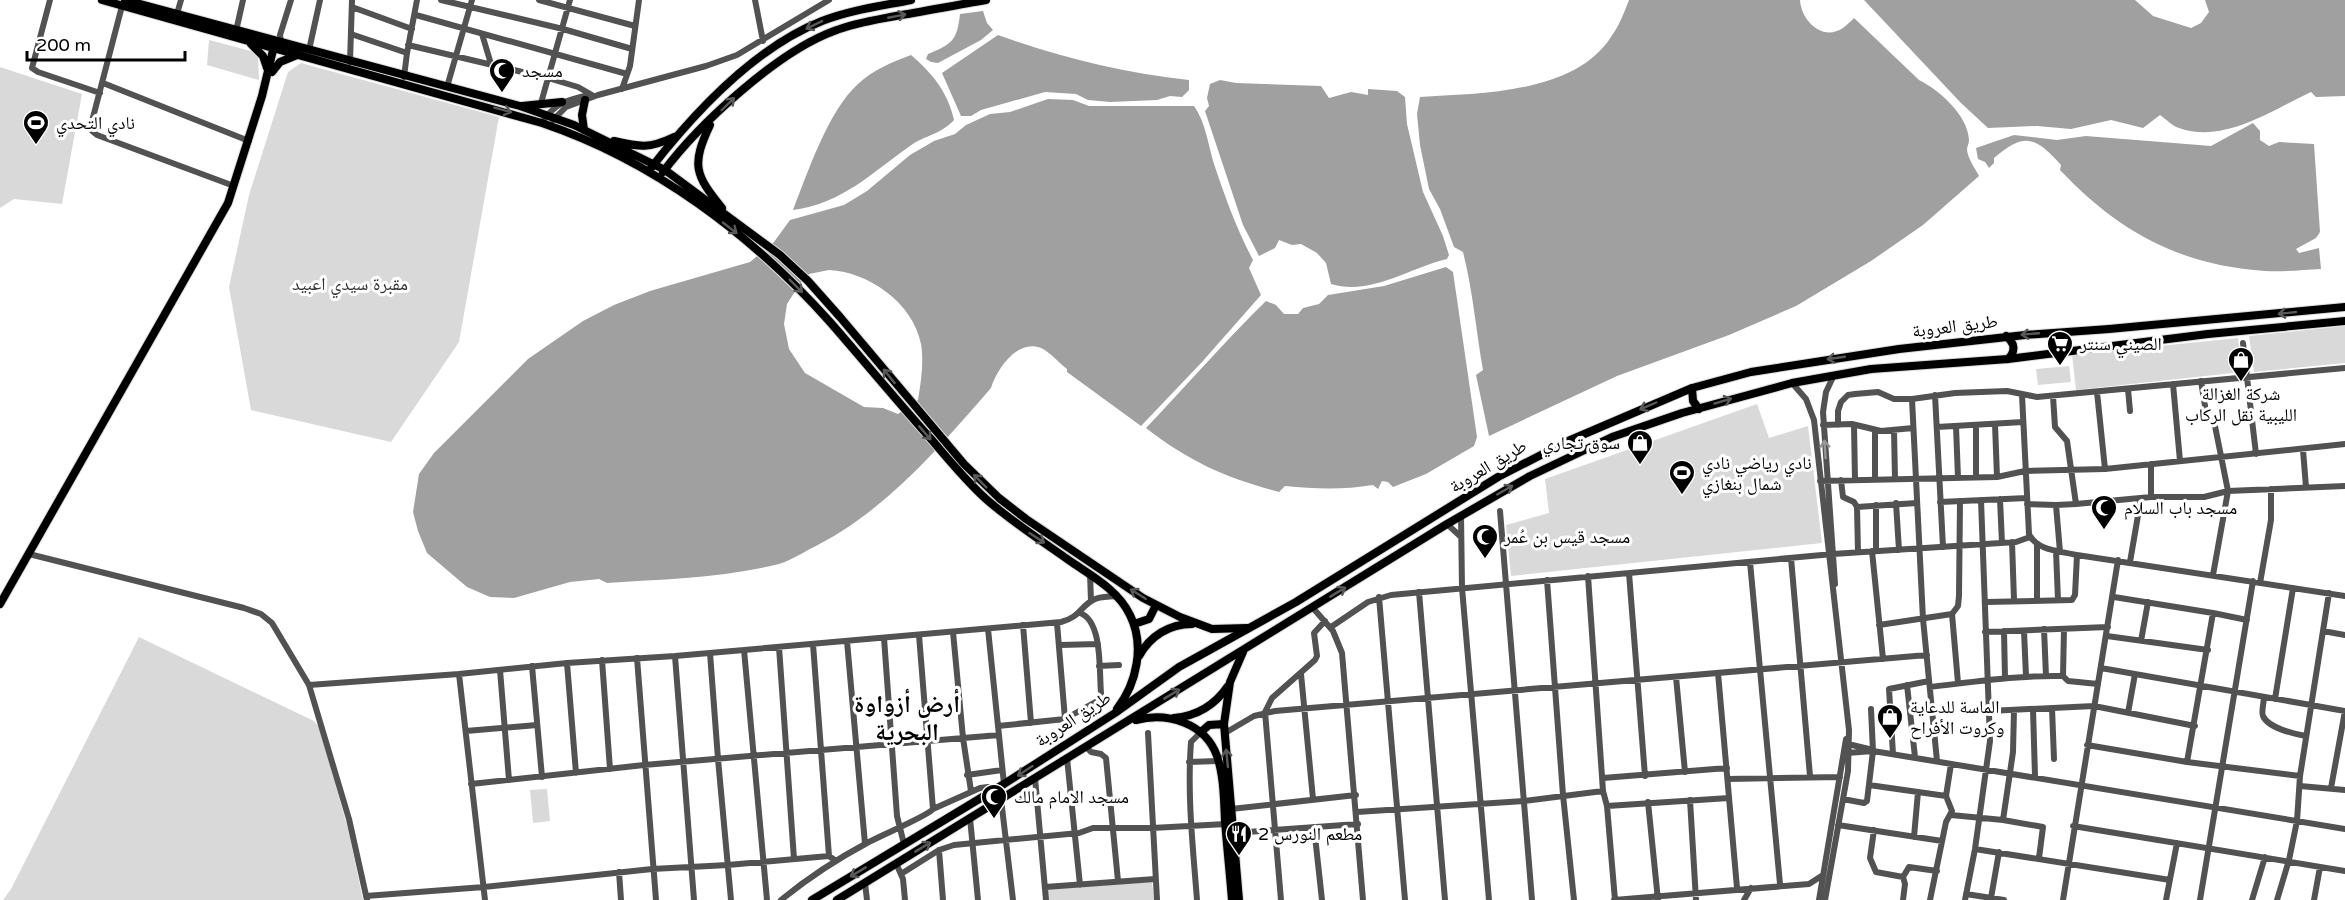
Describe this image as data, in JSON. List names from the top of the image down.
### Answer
{
  "streets": {
    "highway": ["طريق العروبة"]
  },
  "districts": ["أرض أزواوة البحرية"],
  "parks": ["مقبرة سيدي اعبيد"],
  "places": {
    "mosque": [
      "مسجد",
      "مسجد باب السلام",
      "مسجد قيس بن عُمر",
      "مسجد الامام مالك"
    ],
    "sports": ["نادي التحدي", "نادي رياضي نادي شمال بنغازي"],
    "supermarket": ["الصيني سنتر"],
    "shop": ["شركة الغزالة الليبية نقل الركاب", "سوق تجاري", "الماسة للدعاية وكروت الأفراح"],
    "restaurant": ["مطعم النورس 2"]
  },
  "scale_bar": "200 m"
}
